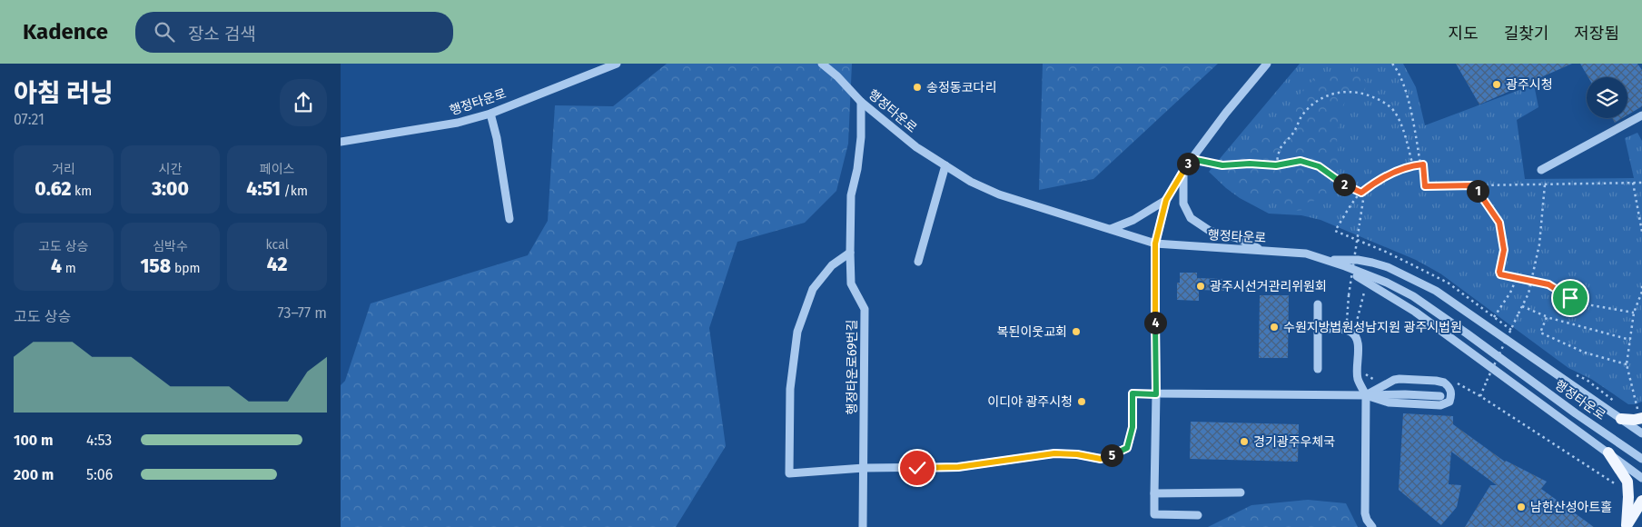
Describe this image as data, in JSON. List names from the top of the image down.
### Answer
{
  "streets": {
    "street": ["행정타운로", "행정타운로69번길"]
  },
  "crossings": [
    ["행정타운로", "행정타운로69번길"]
  ],
  "places": [
    "광주시청",
    "송정동코다리",
    "광주시선거관리위원회",
    "수원지방법원성남지원 광주시법원",
    "복된이웃교회",
    "이디야 광주시청",
    "경기광주우체국",
    "남한산성아트홀"
  ],
  "page": {
    "header": "Kadence",
    "search": "장소 검색",
    "nav": ["지도", "길찾기", "저장됨"],
    "heading": ["아침 러닝", "07:21"],
    "stats": [
      ["거리", "0.62 km"],
      ["시간", "3:00"],
      ["페이스", "4:51 /km"],
      ["고도 상승", "4 m"],
      ["심박수", "158 bpm"],
      ["kcal", "42"]
    ],
    "pins": [
      "3",
      "2",
      "1",
      "4",
      "5"
    ],
    "chart": ["고도 상승", "73–77 m"],
    "list": [
      {
        "name": "100 m",
        "note": "4:53"
      },
      {
        "name": "200 m",
        "note": "5:06"
      }
    ]
  }
}
